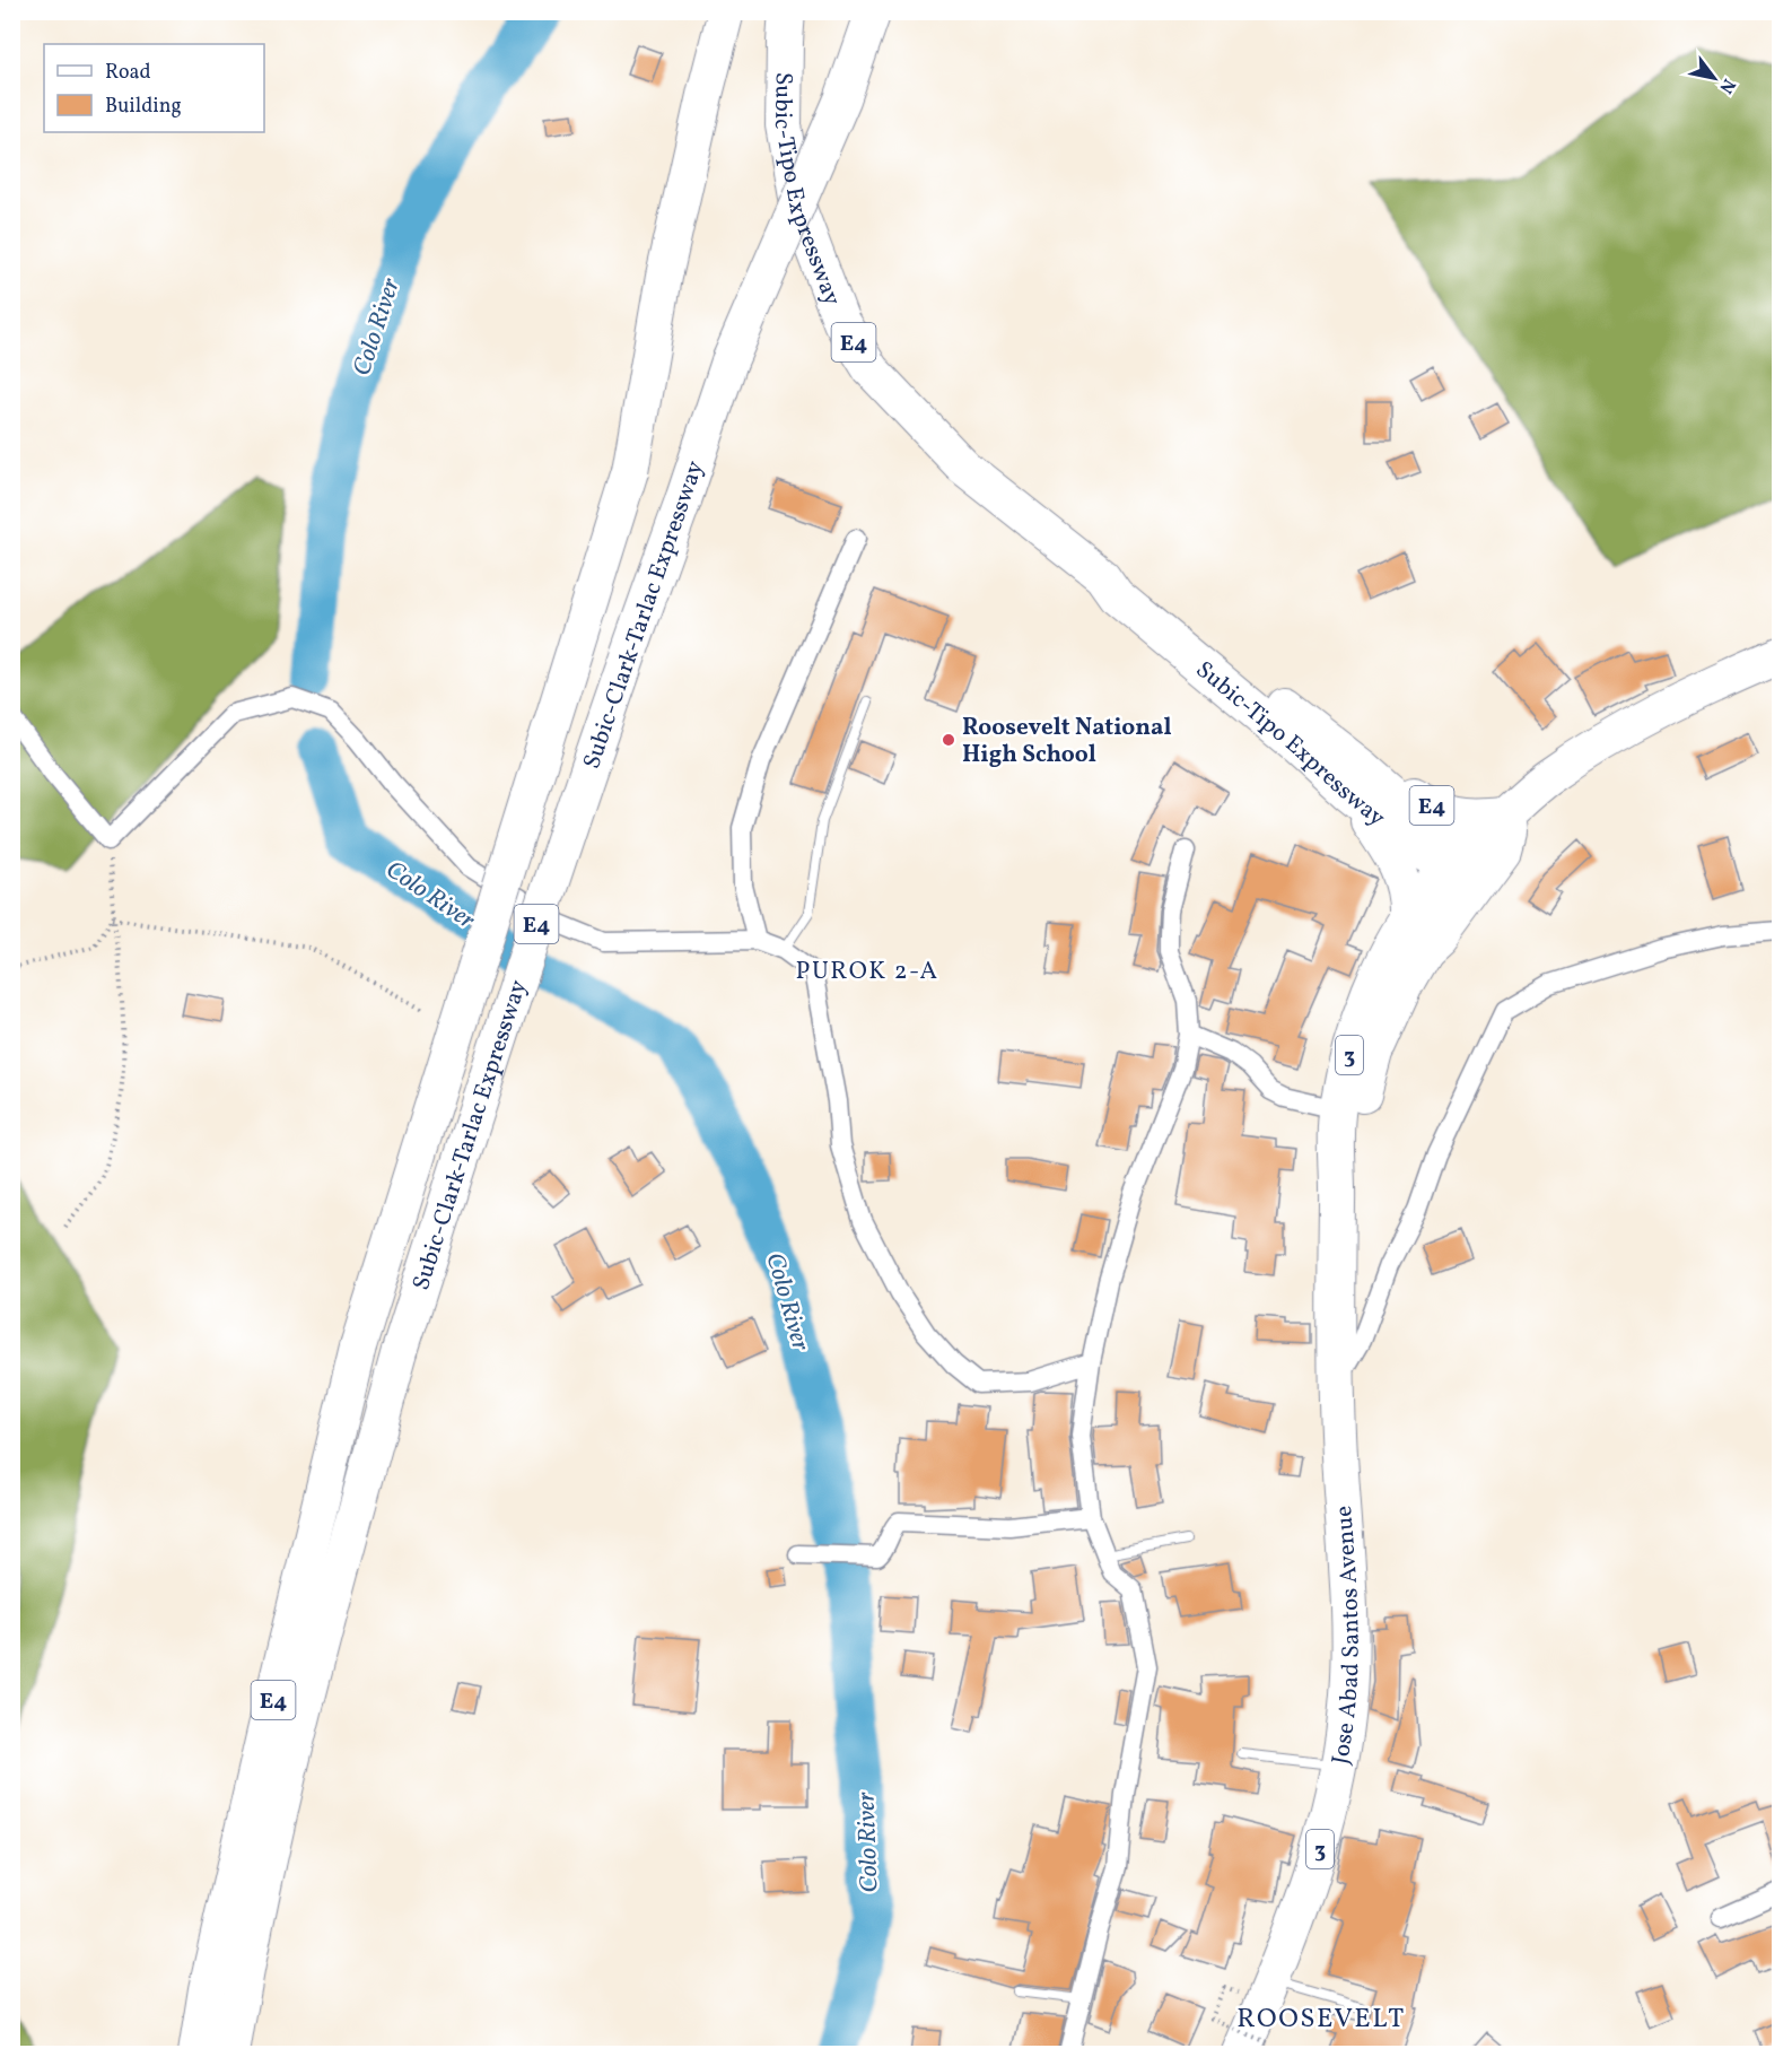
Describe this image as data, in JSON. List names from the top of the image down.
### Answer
{
  "streets": {
    "highway": [
      "Subic-Tipo Expressway",
      "E4",
      "Subic-Clark-Tarlac Expressway",
      "3",
      "Jose Abad Santos Avenue"
    ]
  },
  "crossings": [
    ["Subic-Tipo Expressway", "E4"],
    ["Subic-Tipo Expressway", "Jose Abad Santos Avenue"],
    ["E4", "Jose Abad Santos Avenue"]
  ],
  "districts": ["PUROK 2-A", "ROOSEVELT"],
  "water": ["Colo River"],
  "places": ["Roosevelt National High School"],
  "legend": ["Road", "Building"],
  "north": "bottom right"
}
